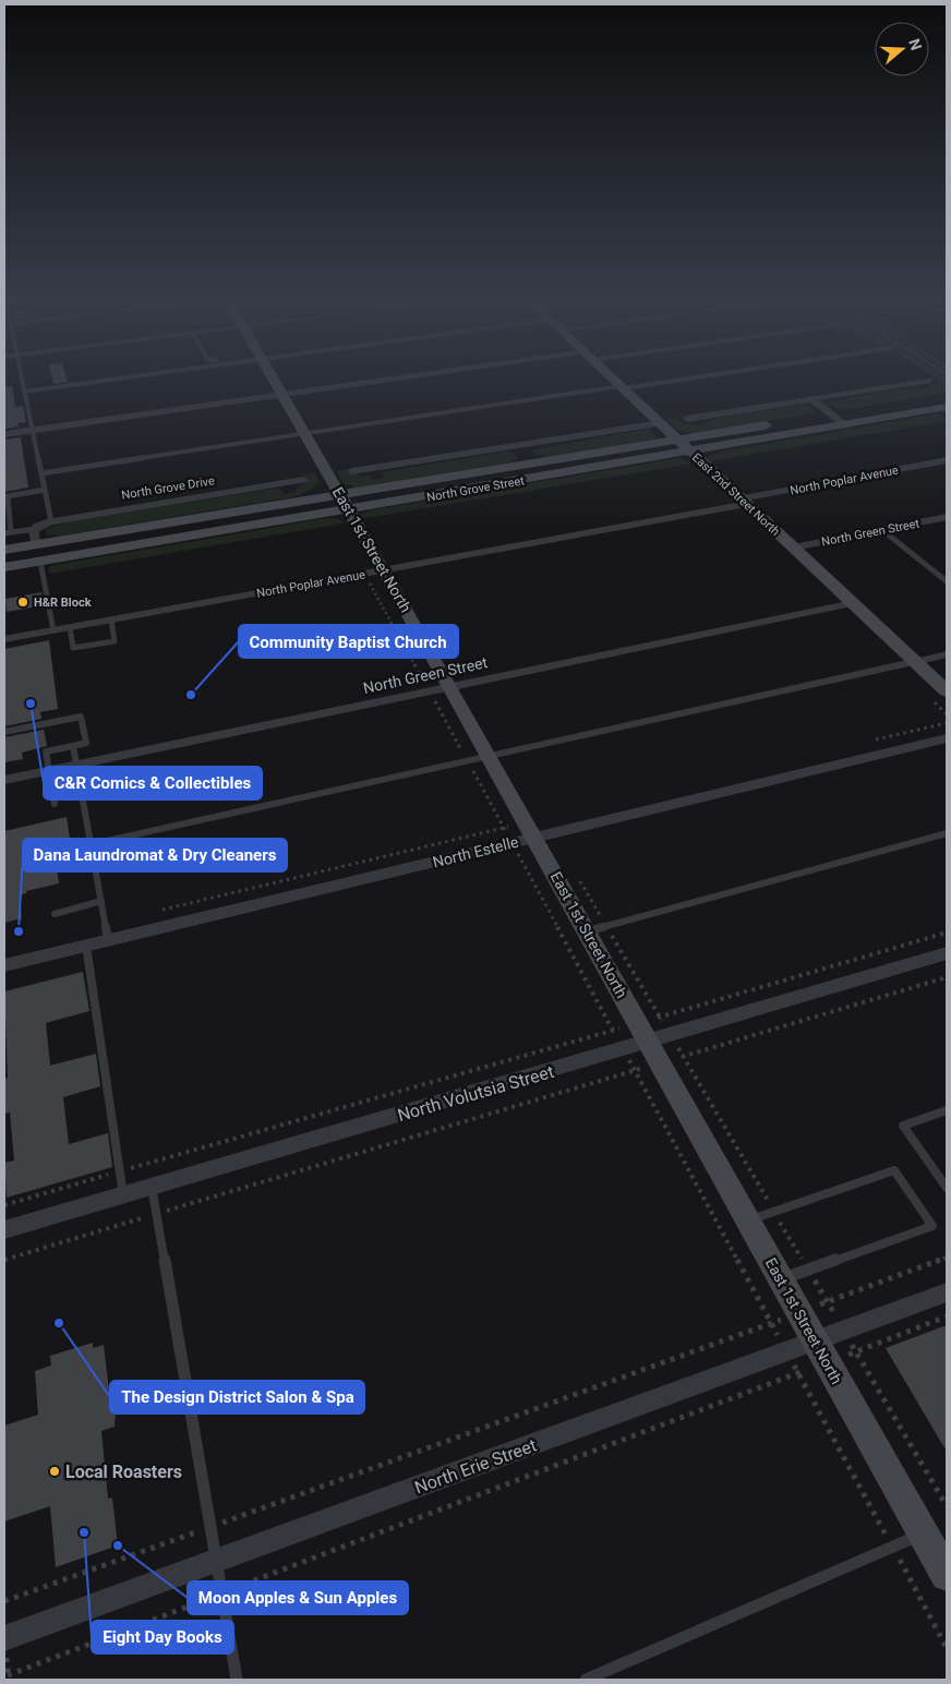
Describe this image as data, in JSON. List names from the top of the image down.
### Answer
{
  "streets": {
    "street": [
      "North Poplar Avenue",
      "North Grove Drive",
      "North Grove Street",
      "East 2nd Street North",
      "North Green Street",
      "East 1st Street North",
      "North Estelle",
      "North Volutsia Street",
      "North Erie Street"
    ]
  },
  "crossings": [
    ["North Poplar Avenue", "East 2nd Street North"],
    ["North Poplar Avenue", "East 1st Street North"],
    ["North Grove Street", "East 2nd Street North"],
    ["North Grove Street", "East 1st Street North"],
    ["East 2nd Street North", "North Green Street"],
    ["North Green Street", "East 1st Street North"],
    ["East 1st Street North", "North Estelle"],
    ["East 1st Street North", "North Volutsia Street"],
    ["East 1st Street North", "North Erie Street"]
  ],
  "places": [
    "H&R Block",
    "Community Baptist Church",
    "C&R Comics & Collectibles",
    "Dana Laundromat & Dry Cleaners",
    "The Design District Salon & Spa",
    "Local Roasters",
    "Eight Day Books",
    "Moon Apples & Sun Apples"
  ],
  "north": "right"
}
